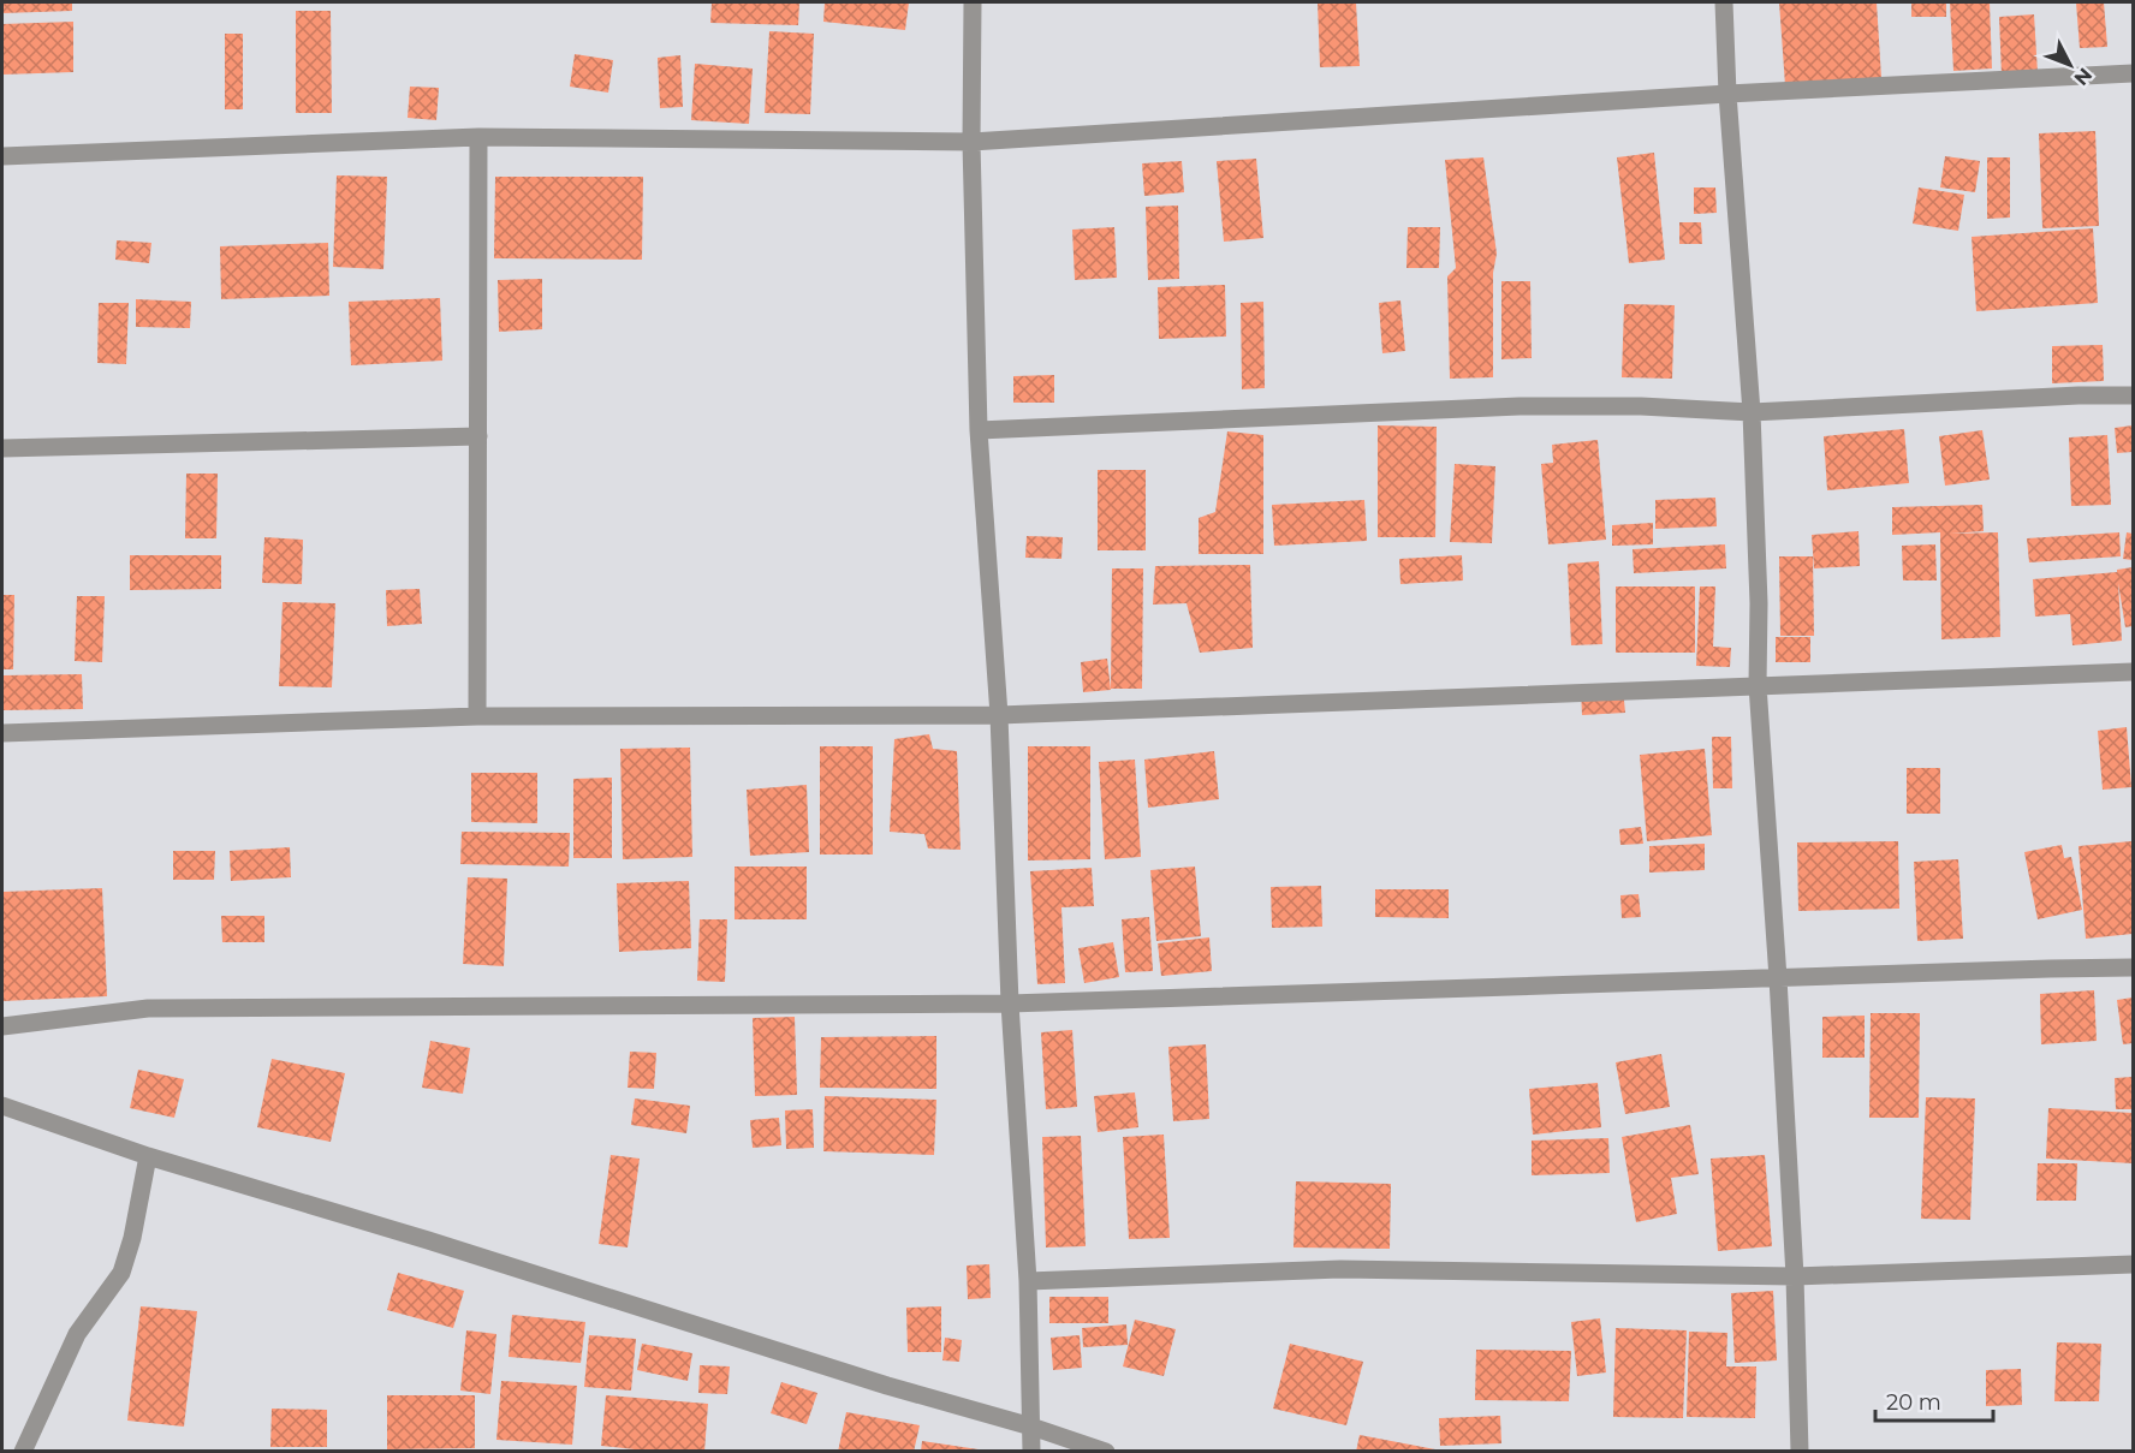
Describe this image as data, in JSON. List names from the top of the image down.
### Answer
{
  "scale_bar": "20 m",
  "north": "bottom right"
}
